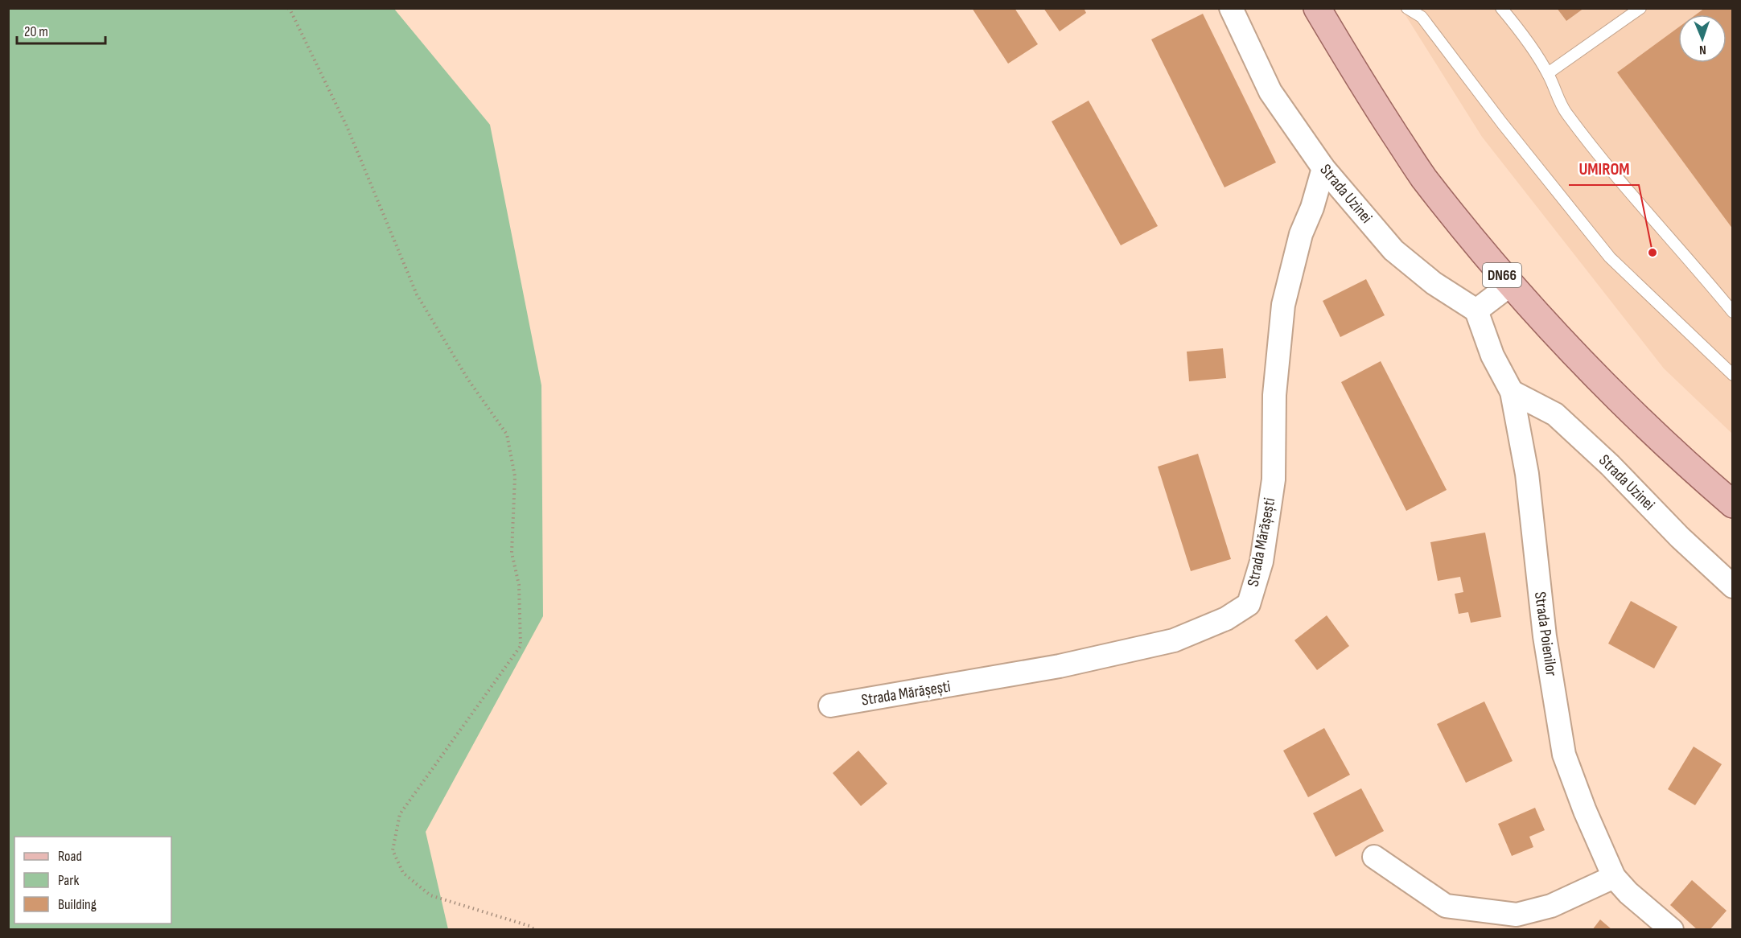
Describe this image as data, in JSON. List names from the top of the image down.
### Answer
{
  "streets": {
    "main road": ["DN66"],
    "street": ["Strada Uzinei", "Strada Mărășești", "Strada Poienilor"]
  },
  "crossings": [
    ["Strada Uzinei", "Strada Mărășești"],
    ["Strada Uzinei", "Strada Poienilor"]
  ],
  "places": ["UMIROM"],
  "legend": ["Road", "Park", "Building"],
  "scale_bar": "20 m",
  "north": "bottom"
}
